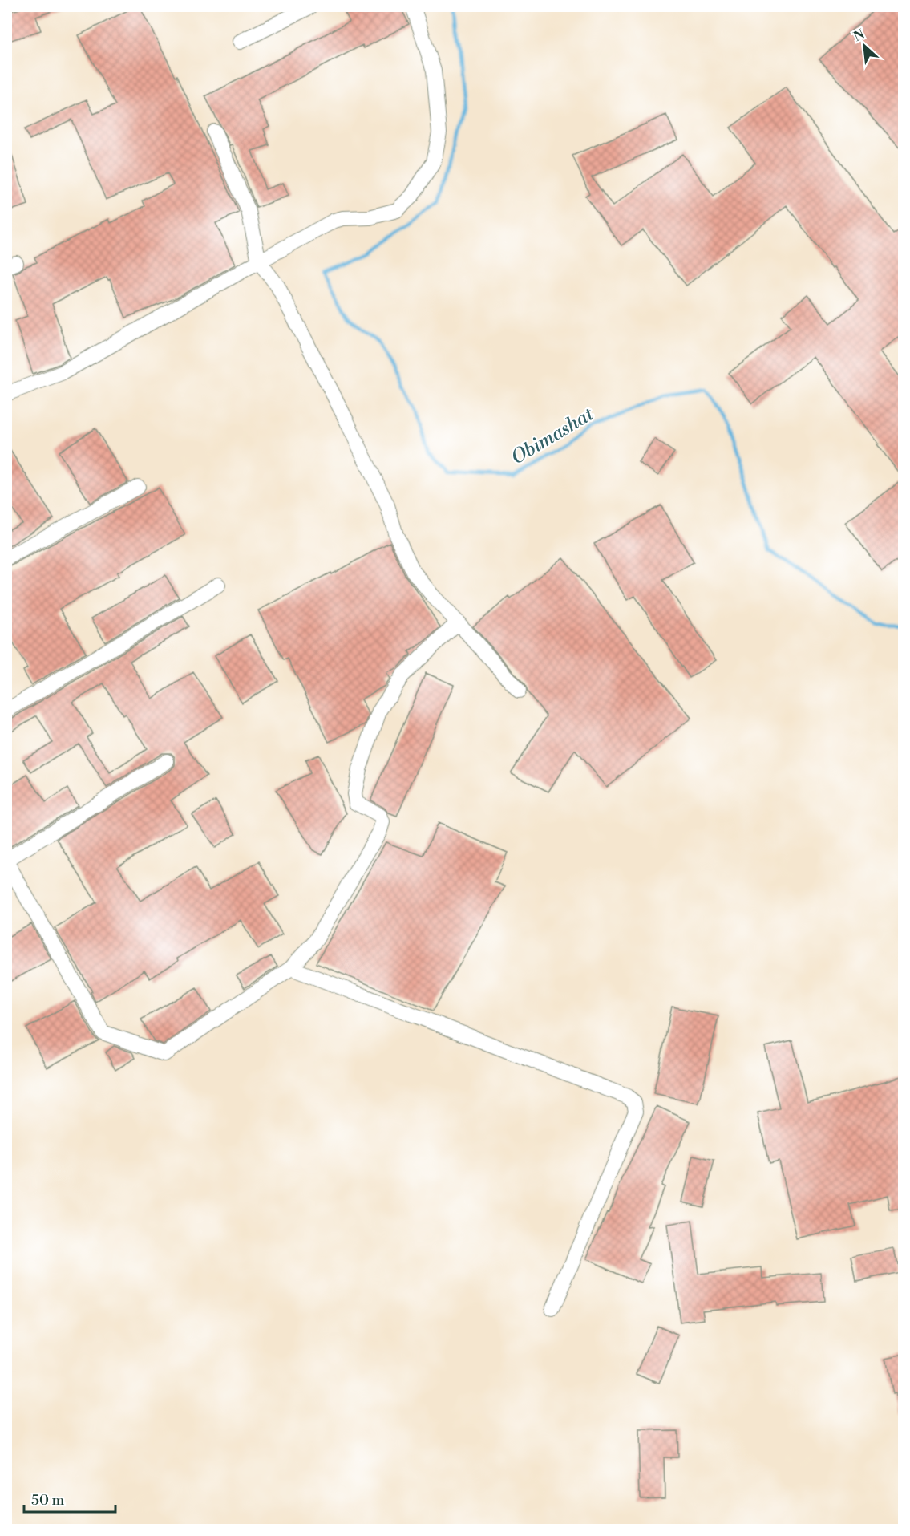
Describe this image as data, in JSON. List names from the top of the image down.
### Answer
{
  "water": ["Obimashat"],
  "scale_bar": "50 m",
  "north": "top left"
}
